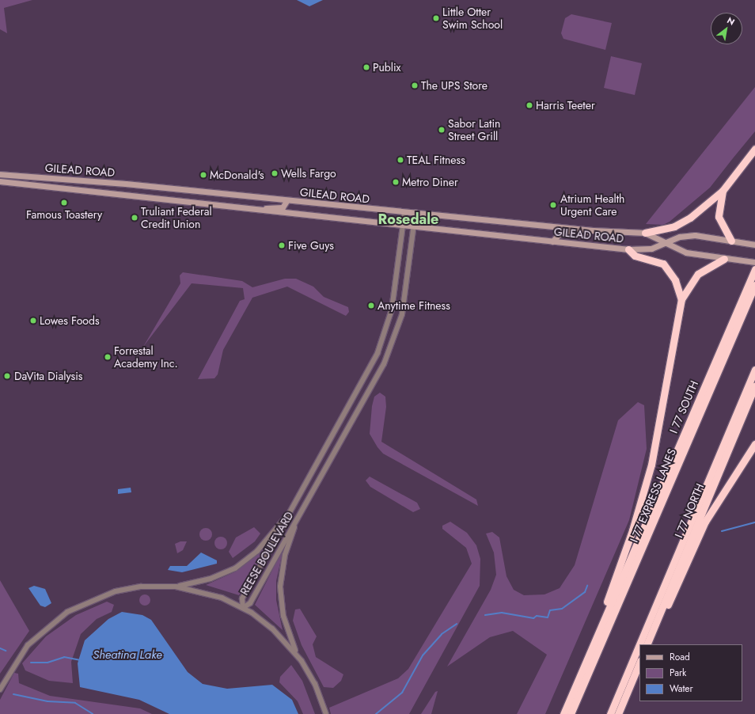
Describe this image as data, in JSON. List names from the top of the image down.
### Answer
{
  "streets": {
    "highway": ["I 77 SOUTH", "I 77 EXPRESS LANES", "I 77 NORTH"],
    "main road": ["GILEAD ROAD"],
    "street": ["REESE BOULEVARD"]
  },
  "crossings": [
    ["GILEAD ROAD", "REESE BOULEVARD"]
  ],
  "districts": ["Rosedale"],
  "water": ["Sheatina Lake"],
  "places": [
    "Little Otter Swim School",
    "Publix",
    "The UPS Store",
    "Harris Teeter",
    "Sabor Latin Street Grill",
    "TEAL Fitness",
    "Wells Fargo",
    "McDonald's",
    "Metro Diner",
    "Famous Toastery",
    "Atrium Health Urgent Care",
    "Truliant Federal Credit Union",
    "Five Guys",
    "Anytime Fitness",
    "Lowes Foods",
    "Forrestal Academy Inc.",
    "DaVita Dialysis"
  ],
  "legend": ["Road", "Park", "Water"],
  "north": "top right"
}
